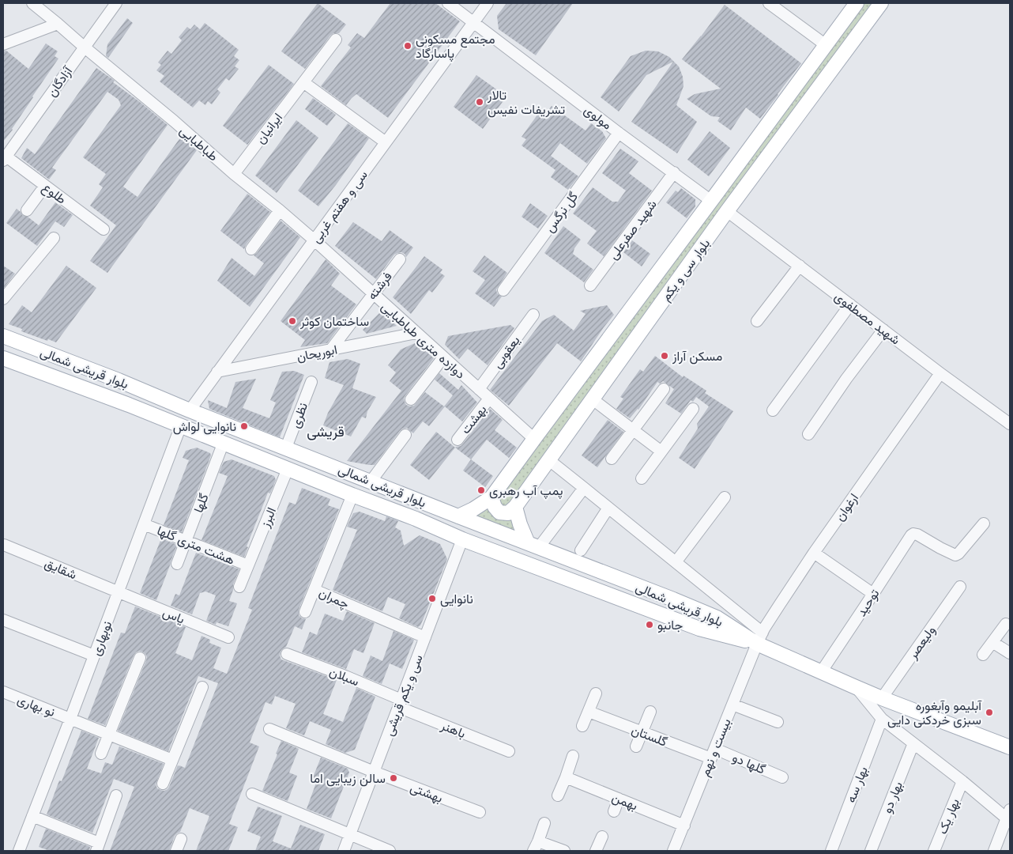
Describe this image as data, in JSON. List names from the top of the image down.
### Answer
{
  "streets": {
    "main road": ["بلوار سی و یکم", "بلوار قریشی شمالی"],
    "street": [
      "آزادگان",
      "مولوی",
      "ایرانیان",
      "طباطبایی",
      "طلوع",
      "سی و هفتم غربی",
      "گل نرگس",
      "شهید صفرعلی",
      "فرشته",
      "شهید مصطفوی",
      "دوازده متری طباطبایی",
      "یعقوبی",
      "ابوریحان",
      "نظری",
      "بهشت",
      "گلها",
      "ارغوان",
      "البرز",
      "هشت متری گلها",
      "شقایق",
      "چمران",
      "توحید",
      "یاس",
      "نوبهاری",
      "ولیعصر",
      "سبلان",
      "سی و یکم قریشی",
      "نو بهاری",
      "باهنر",
      "گلستان",
      "بیست و نهم",
      "گلها دو",
      "بهار سه",
      "بهشتی",
      "بهار دو",
      "بهمن",
      "بهار یک"
    ]
  },
  "crossings": [
    ["آزادگان", "طباطبایی"],
    ["آزادگان", "طلوع"],
    ["مولوی", "سی و هفتم غربی"],
    ["مولوی", "گل نرگس"],
    ["مولوی", "شهید صفرعلی"],
    ["مولوی", "بلوار سی و یکم"],
    ["ایرانیان", "طباطبایی"],
    ["طباطبایی", "سی و هفتم غربی"],
    ["طباطبایی", "دوازده متری طباطبایی"],
    ["سی و هفتم غربی", "دوازده متری طباطبایی"],
    ["سی و هفتم غربی", "ابوریحان"],
    ["سی و هفتم غربی", "بلوار قریشی شمالی"],
    ["بلوار سی و یکم", "شهید مصطفوی"],
    ["بلوار سی و یکم", "دوازده متری طباطبایی"],
    ["بلوار سی و یکم", "بلوار قریشی شمالی"],
    ["فرشته", "دوازده متری طباطبایی"],
    ["فرشته", "ابوریحان"],
    ["شهید مصطفوی", "ارغوان"],
    ["دوازده متری طباطبایی", "یعقوبی"],
    ["دوازده متری طباطبایی", "ابوریحان"],
    ["دوازده متری طباطبایی", "بهشت"],
    ["بلوار قریشی شمالی", "نظری"],
    ["بلوار قریشی شمالی", "گلها"],
    ["بلوار قریشی شمالی", "ارغوان"],
    ["بلوار قریشی شمالی", "البرز"],
    ["بلوار قریشی شمالی", "چمران"],
    ["بلوار قریشی شمالی", "توحید"],
    ["بلوار قریشی شمالی", "نوبهاری"],
    ["بلوار قریشی شمالی", "ولیعصر"],
    ["بلوار قریشی شمالی", "سی و یکم قریشی"],
    ["بلوار قریشی شمالی", "بیست و نهم"],
    ["گلها", "هشت متری گلها"],
    ["ارغوان", "بیست و نهم"],
    ["البرز", "هشت متری گلها"],
    ["هشت متری گلها", "نوبهاری"],
    ["شقایق", "یاس"],
    ["شقایق", "نوبهاری"],
    ["چمران", "سی و یکم قریشی"],
    ["یاس", "نوبهاری"],
    ["نوبهاری", "نو بهاری"],
    ["سبلان", "سی و یکم قریشی"],
    ["سبلان", "باهنر"],
    ["سی و یکم قریشی", "باهنر"],
    ["سی و یکم قریشی", "بهشتی"],
    ["گلستان", "بیست و نهم"],
    ["گلستان", "گلها دو"],
    ["بیست و نهم", "گلها دو"],
    ["بیست و نهم", "بهمن"]
  ],
  "districts": ["قریشی"],
  "places": [
    "مجتمع مسکونی پاسارگاد",
    "تالار تشریفات نفیس",
    "ساختمان کوثر",
    "مسکن آراز",
    "نانوایی لواش",
    "پمپ آب رهبری",
    "نانوایی",
    "جانبو",
    "آبلیمو وآبغوره سبزی خردکنی دایی",
    "سالن زیبایی اما"
  ]
}
